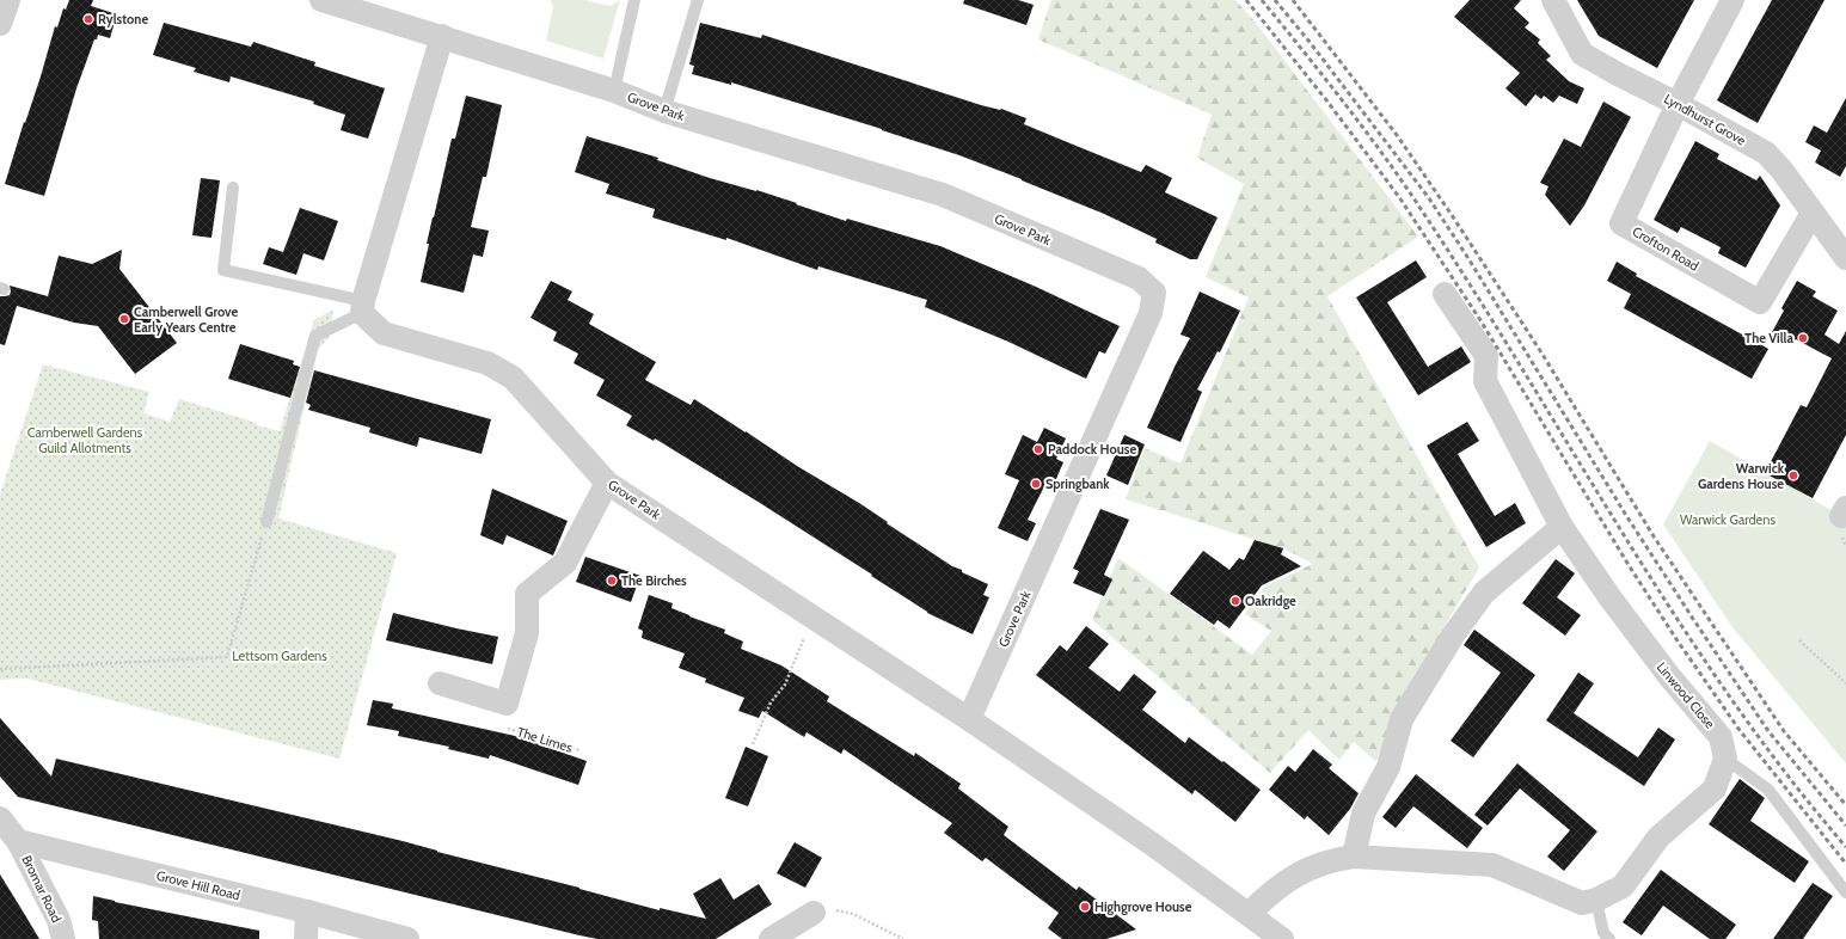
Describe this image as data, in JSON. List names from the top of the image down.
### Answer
{
  "streets": {
    "street": [
      "Grove Park",
      "Lyndhurst Grove",
      "Crofton Road",
      "Linwood Close",
      "Grove Hill Road",
      "Bromar Road"
    ],
    "path": ["The Limes"]
  },
  "crossings": [
    ["Lyndhurst Grove", "Crofton Road"],
    ["Grove Hill Road", "Bromar Road"]
  ],
  "parks": ["Camberwell Gardens Guild Allotments", "Warwick Gardens", "Lettsom Gardens"],
  "places": [
    "Rylstone",
    "Camberwell Grove Early Years Centre",
    "The Villa",
    "Paddock House",
    "Warwick Gardens House",
    "Springbank",
    "The Birches",
    "Oakridge",
    "Highgrove House"
  ]
}
